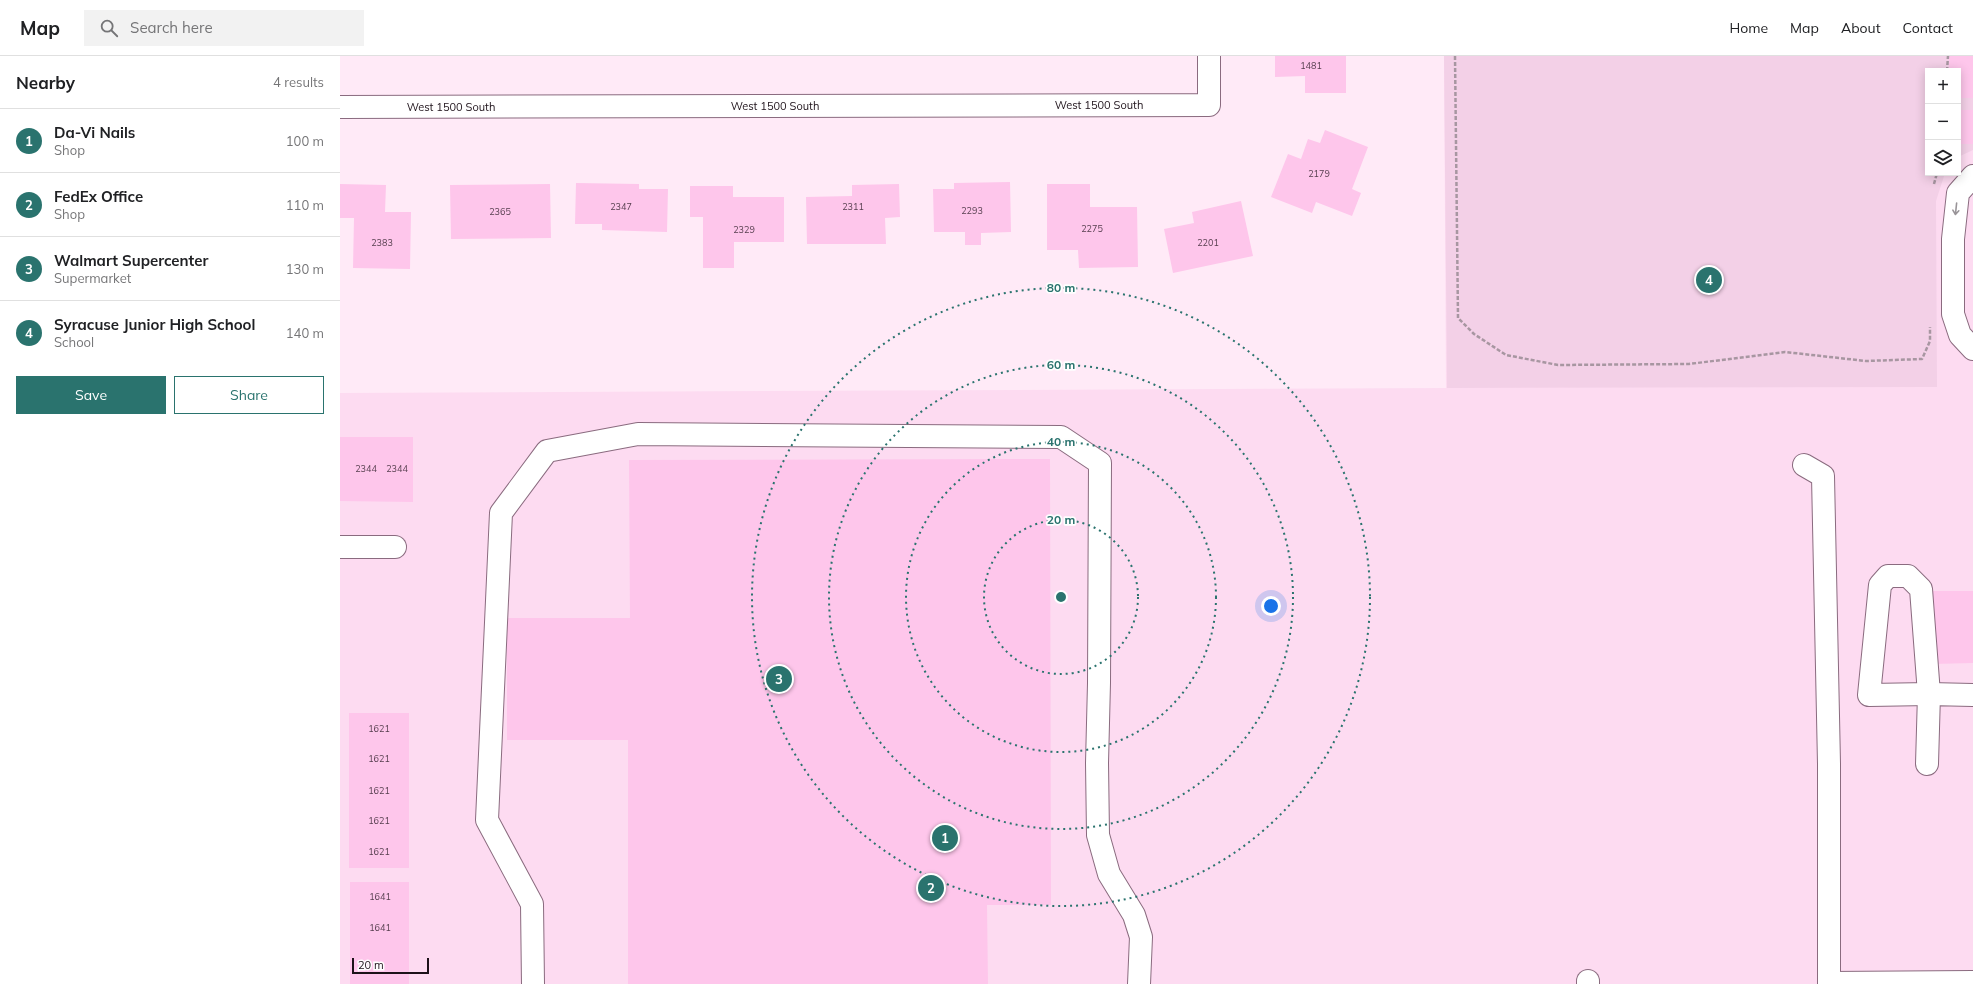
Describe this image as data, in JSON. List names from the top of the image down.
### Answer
{
  "streets": {
    "street": ["West 1500 South"]
  },
  "house_numbers": [
    "1481",
    "2179",
    "2347",
    "2311",
    "2293",
    "2365",
    "2275",
    "2329",
    "2383",
    "2201",
    "2344",
    "2344",
    "1621",
    "1621",
    "1621",
    "1621",
    "1621",
    "1641",
    "1641"
  ],
  "scale_bar": "20 m",
  "page": {
    "header": "Map",
    "search": "Search here",
    "nav": [
      "Home",
      "Map",
      "About",
      "Contact"
    ],
    "heading": ["Nearby", "4 results"],
    "map_buttons": ["+", "−"],
    "list": [
      {
        "mark": "1",
        "name": "Da-Vi Nails",
        "note": "Shop",
        "value": "100 m"
      },
      {
        "mark": "2",
        "name": "FedEx Office",
        "note": "Shop",
        "value": "110 m"
      },
      {
        "mark": "3",
        "name": "Walmart Supercenter",
        "note": "Supermarket",
        "value": "130 m"
      },
      {
        "mark": "4",
        "name": "Syracuse Junior High School",
        "note": "School",
        "value": "140 m"
      }
    ],
    "pins": [
      "4",
      "3",
      "1",
      "2"
    ],
    "buttons": ["Save", "Share"],
    "scale": "20 m"
  },
  "rings": [
    "80 m",
    "60 m",
    "40 m",
    "20 m"
  ]
}
